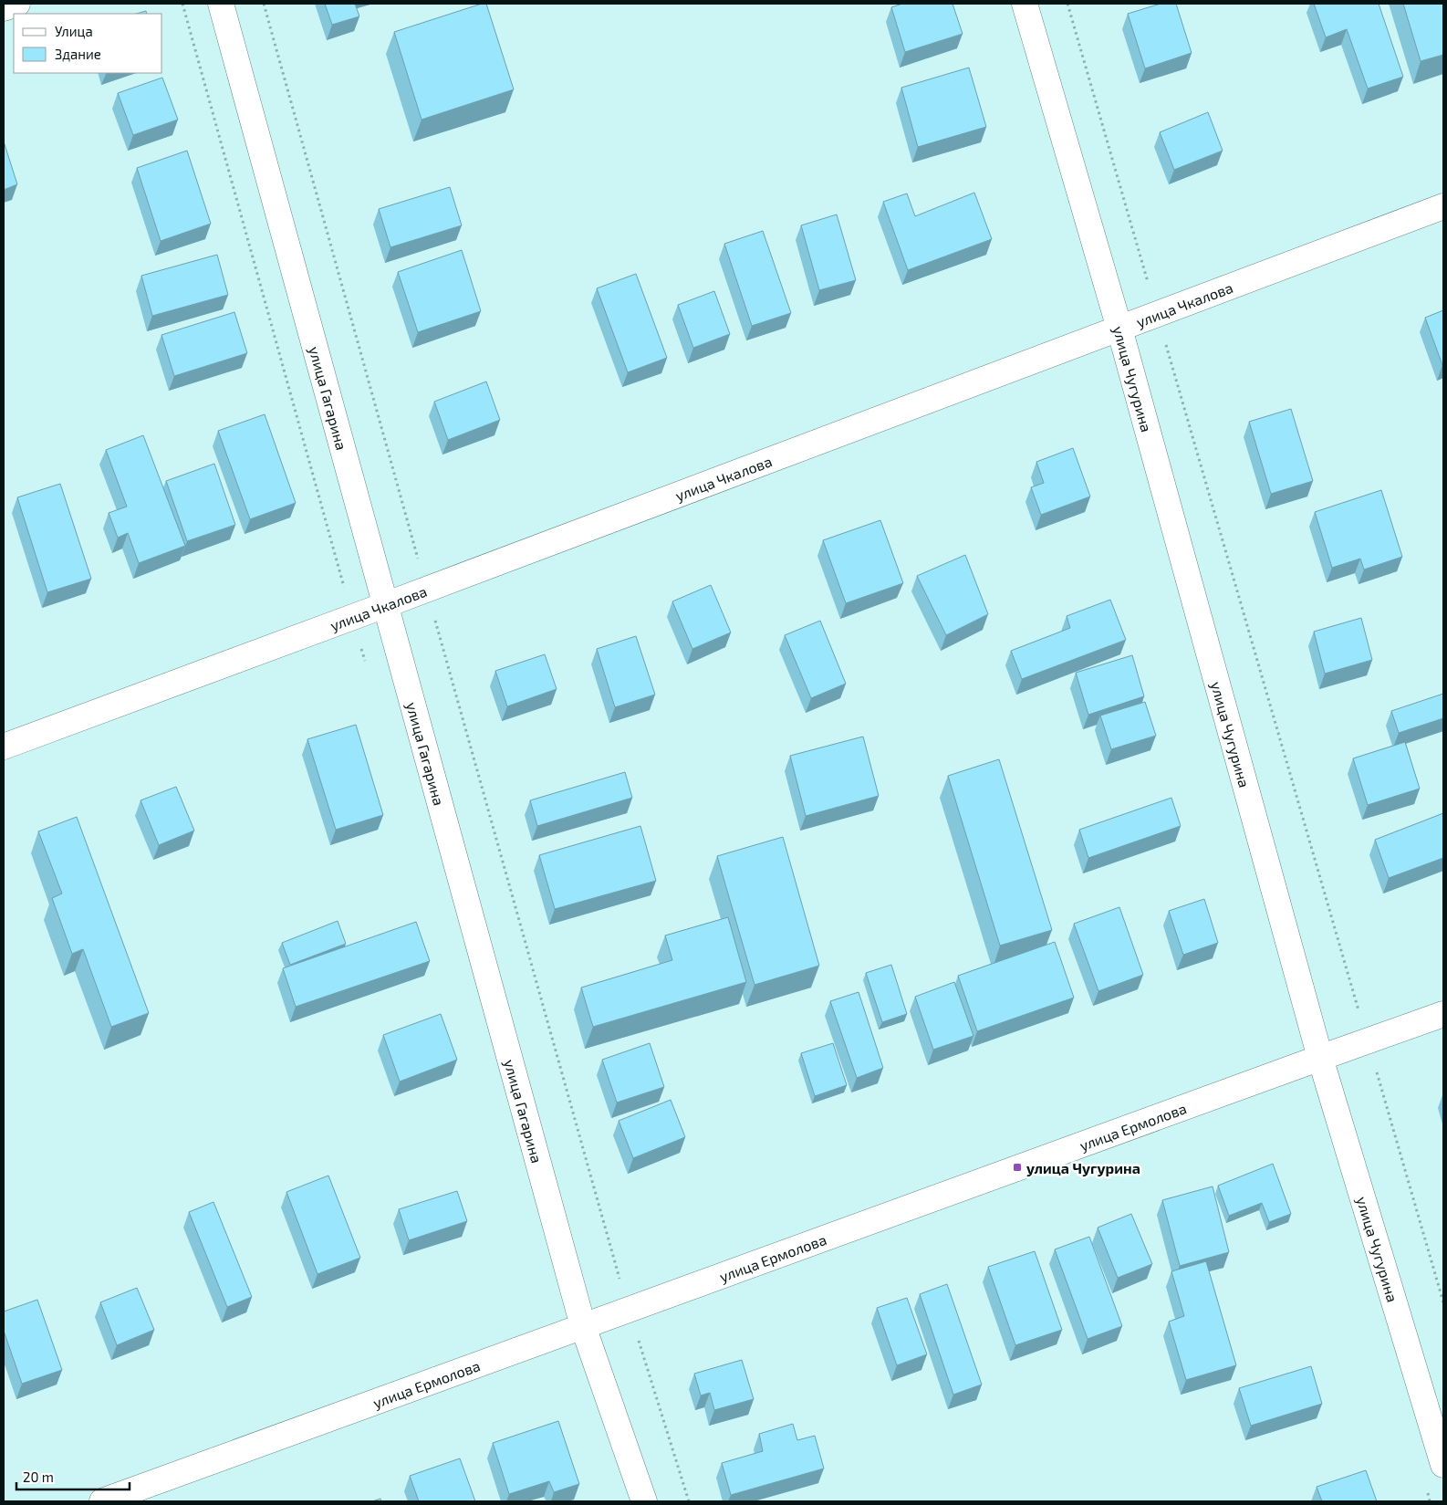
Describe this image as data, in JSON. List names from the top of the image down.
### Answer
{
  "streets": {
    "street": [
      "улица Чкалова",
      "улица Чугурина",
      "улица Гагарина",
      "улица Ермолова"
    ]
  },
  "crossings": [
    ["улица Чкалова", "улица Чугурина"],
    ["улица Чкалова", "улица Гагарина"],
    ["улица Чугурина", "улица Ермолова"],
    ["улица Гагарина", "улица Ермолова"]
  ],
  "places": {
    "transit": ["улица Чугурина"]
  },
  "legend": ["Улица", "Здание"],
  "scale_bar": "20 m"
}
